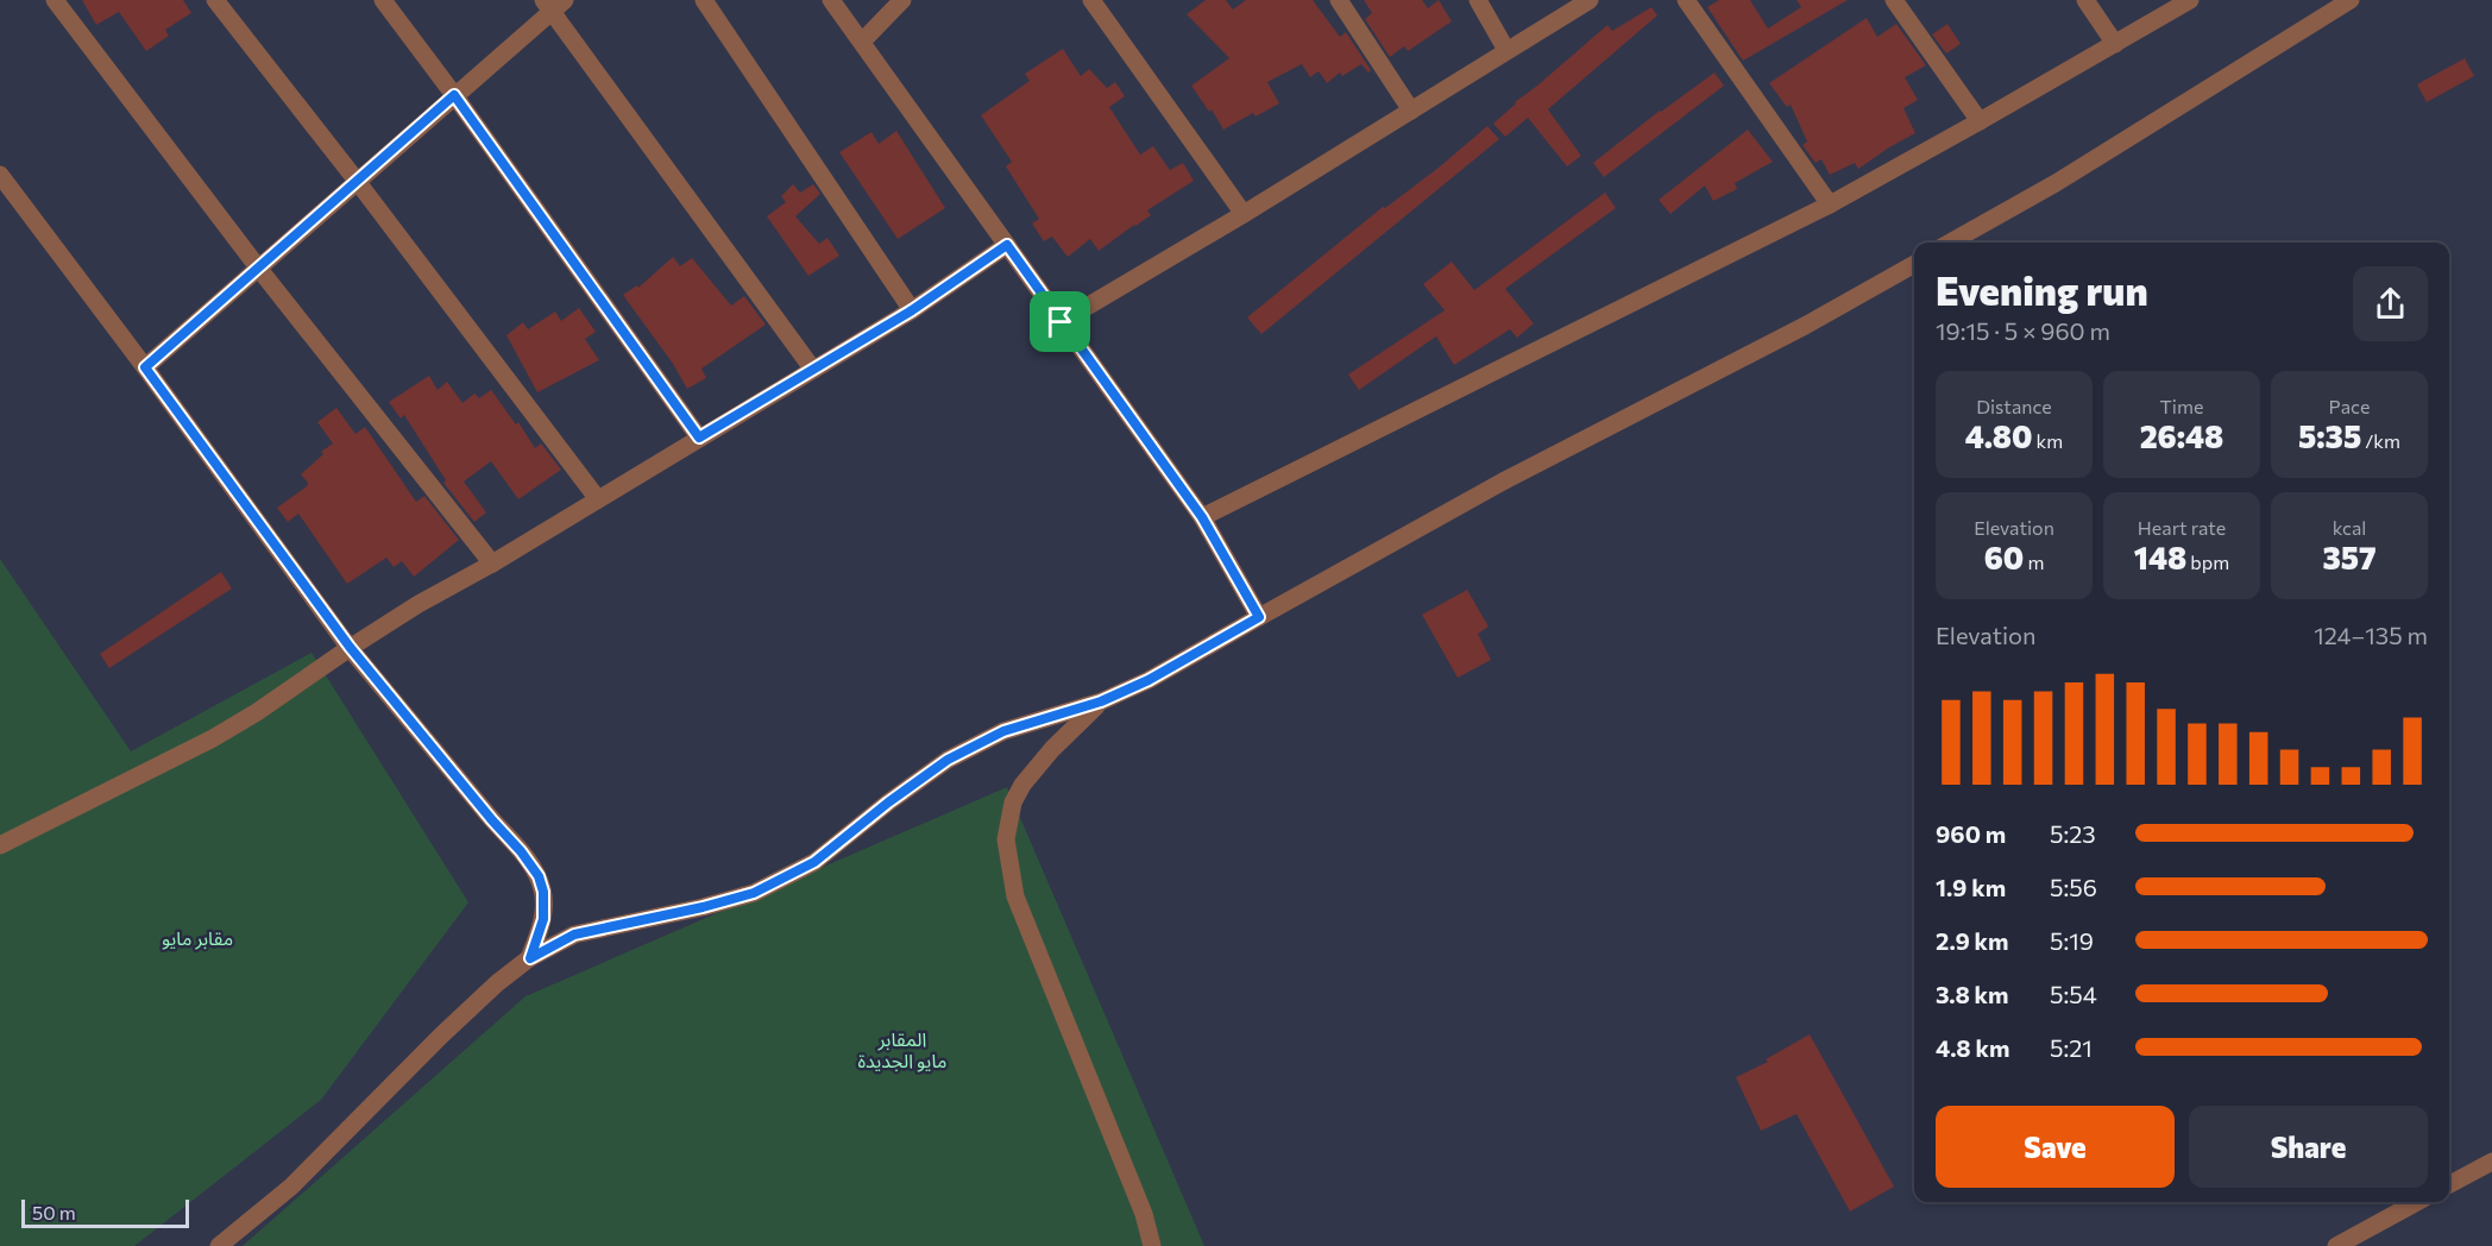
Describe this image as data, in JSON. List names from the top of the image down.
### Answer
{
  "parks": ["مقابر مايو", "المقابر مايو الجديدة"],
  "scale_bar": "50 m",
  "page": {
    "heading": ["Evening run", "19:15 · 5 × 960 m"],
    "stats": [
      ["Distance", "4.80 km"],
      ["Time", "26:48"],
      ["Pace", "5:35 /km"],
      ["Elevation", "60 m"],
      ["Heart rate", "148 bpm"],
      ["kcal", "357"]
    ],
    "chart": ["Elevation", "124–135 m"],
    "list": [
      {
        "name": "960 m",
        "note": "5:23"
      },
      {
        "name": "1.9 km",
        "note": "5:56"
      },
      {
        "name": "2.9 km",
        "note": "5:19"
      },
      {
        "name": "3.8 km",
        "note": "5:54"
      },
      {
        "name": "4.8 km",
        "note": "5:21"
      }
    ],
    "buttons": ["Save", "Share"],
    "scale": "50 m"
  }
}
